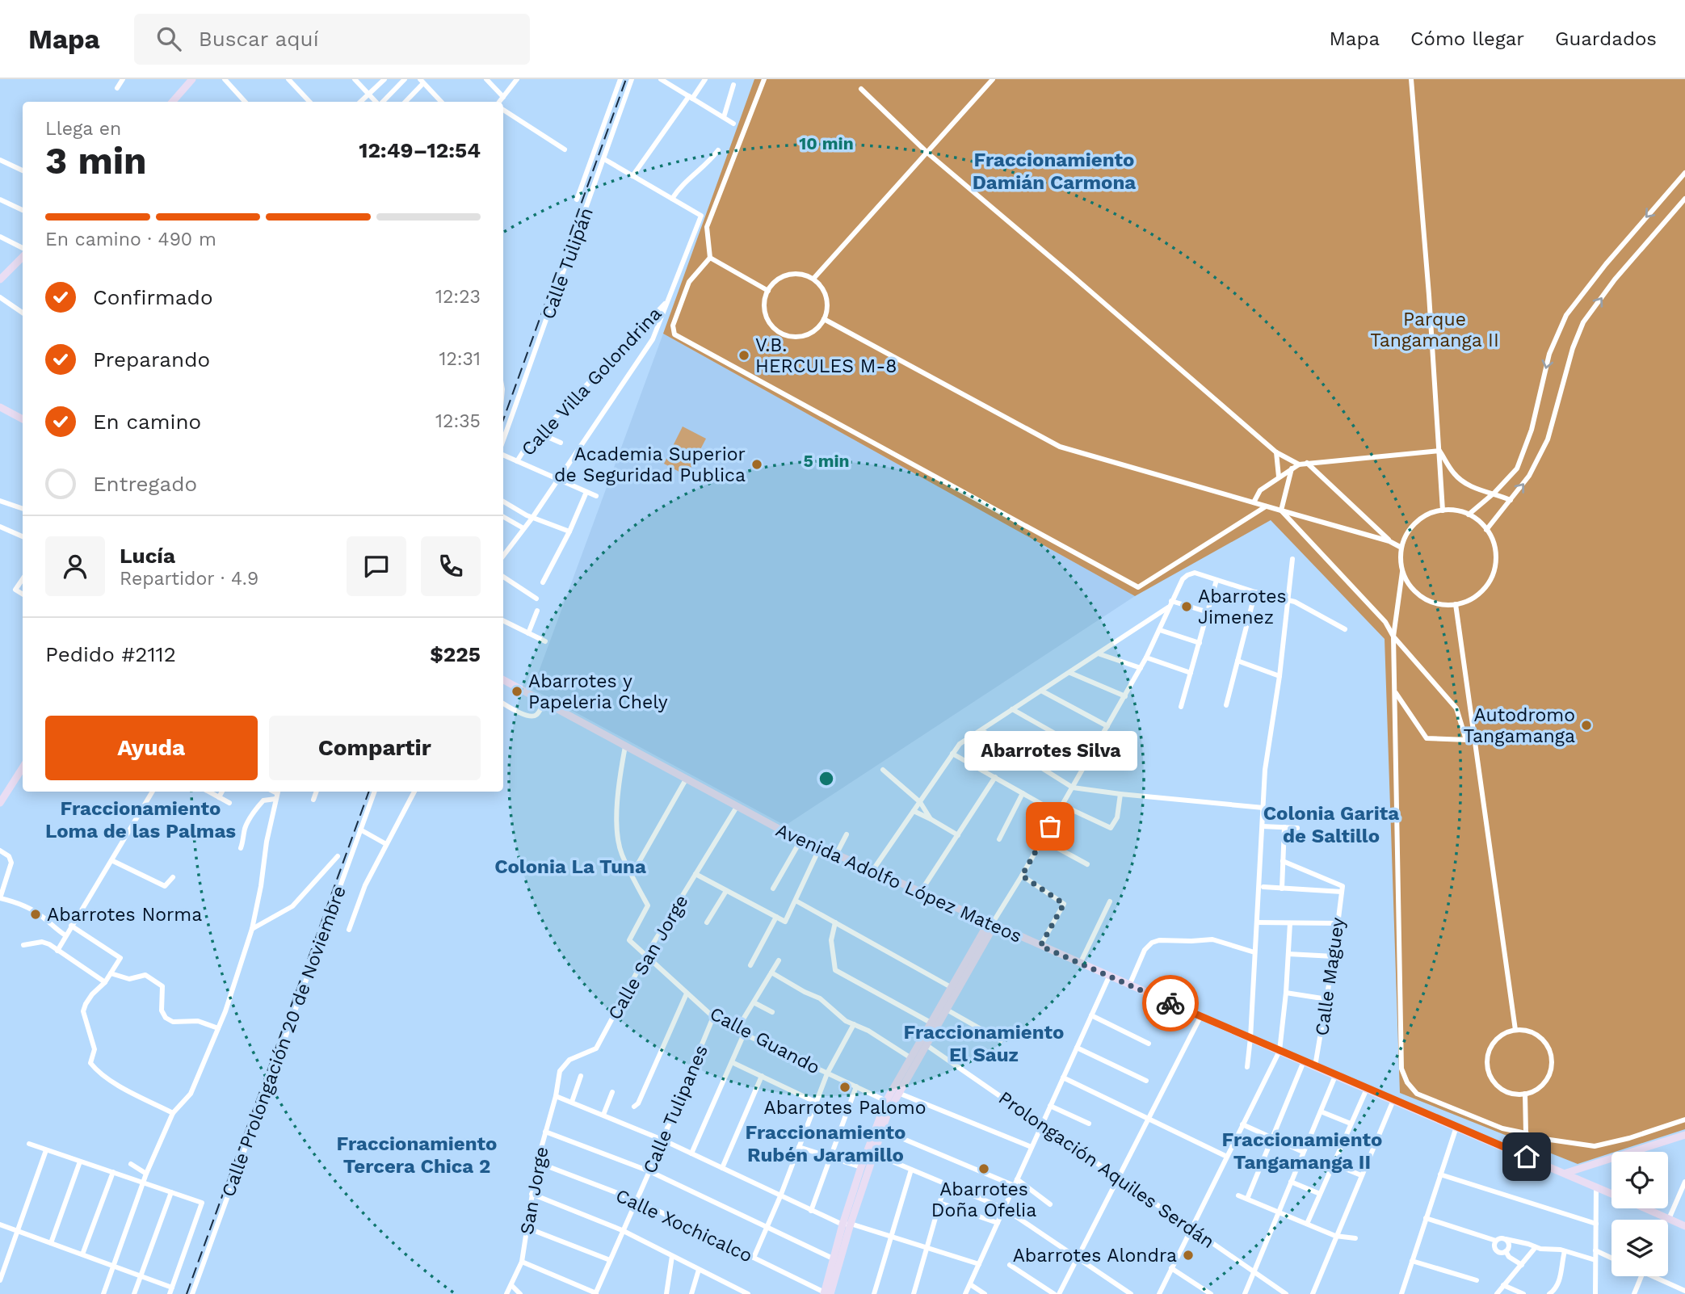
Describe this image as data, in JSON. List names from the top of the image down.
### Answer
{
  "streets": {
    "street": [
      "Calle Tulipán",
      "Calle Villa Golondrina",
      "Avenida Adolfo López Mateos",
      "Calle San Jorge",
      "Calle Maguey",
      "Calle Guando",
      "Calle Prolongación 20 de Noviembre",
      "Calle Tulipanes",
      "Prolongación Aquiles Serdán",
      "San Jorge",
      "Calle Xochicalco"
    ]
  },
  "crossings": [
    ["Avenida Adolfo López Mateos", "Calle San Jorge"],
    ["Avenida Adolfo López Mateos", "Calle Maguey"],
    ["Calle San Jorge", "Calle Guando"],
    ["Calle San Jorge", "San Jorge"],
    ["Calle Guando", "Calle Tulipanes"],
    ["Calle Tulipanes", "Calle Xochicalco"],
    ["San Jorge", "Calle Xochicalco"]
  ],
  "districts": [
    "Fraccionamiento Damián Carmona",
    "Fraccionamiento Loma de las Palmas",
    "Colonia Garita de Saltillo",
    "Colonia La Tuna",
    "Fraccionamiento El Sauz",
    "Fraccionamiento Rubén Jaramillo",
    "Fraccionamiento Tangamanga II",
    "Fraccionamiento Tercera Chica 2"
  ],
  "parks": ["Parque Tangamanga II"],
  "places": [
    "V.B. HERCULES M-8",
    "Academia Superior de Seguridad Publica",
    "Abarrotes Jimenez",
    "Abarrotes y Papeleria Chely",
    "Autodromo Tangamanga",
    "Abarrotes Silva",
    "Abarrotes Norma",
    "Abarrotes Palomo",
    "Abarrotes Doña Ofelia",
    "Abarrotes Alondra"
  ],
  "page": {
    "header": "Mapa",
    "search": "Buscar aquí",
    "nav": ["Mapa", "Cómo llegar", "Guardados"],
    "heading": ["3 min", "Llega en", "12:49–12:54"],
    "panel": [
      "Lucía",
      "Repartidor · 4.9",
      "Pedido #2112",
      "$225"
    ],
    "bar": "En camino · 490 m",
    "list": [
      ["Confirmado", "12:23"],
      ["Preparando", "12:31"],
      ["En camino", "12:35"],
      "Entregado"
    ],
    "buttons": ["Ayuda", "Compartir"],
    "bubble": "Abarrotes Silva"
  },
  "rings": ["10 min", "5 min"]
}
